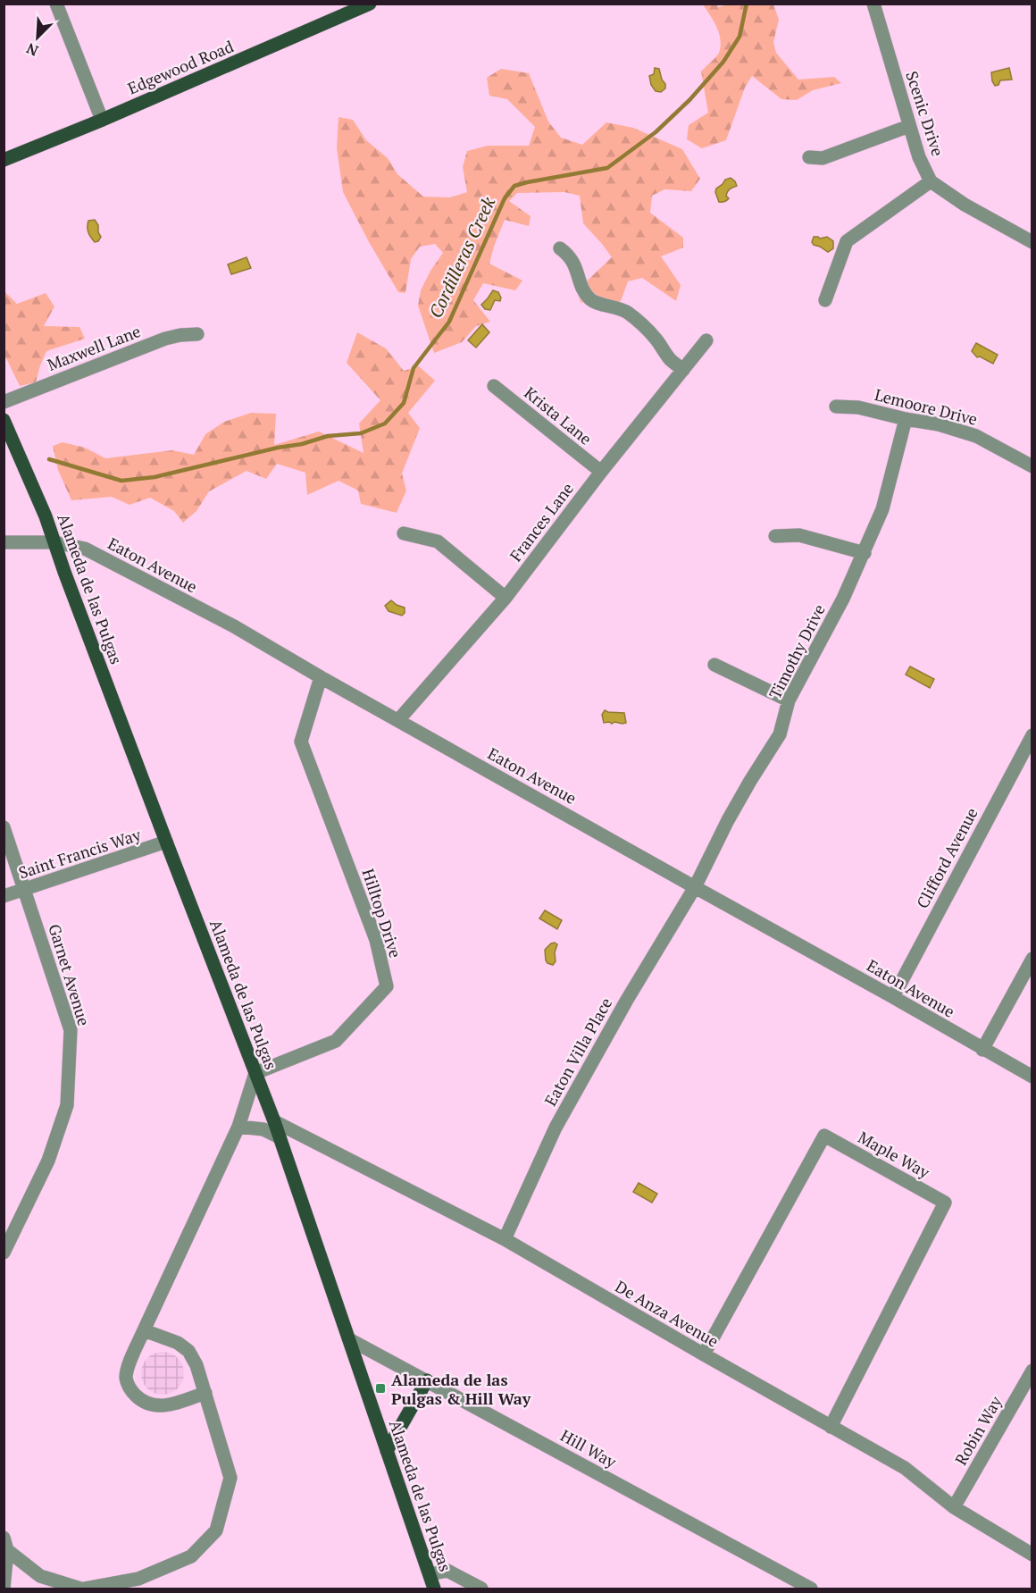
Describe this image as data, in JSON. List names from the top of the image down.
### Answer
{
  "streets": {
    "main road": ["Edgewood Road", "Alameda de las Pulgas"],
    "street": [
      "Scenic Drive",
      "Maxwell Lane",
      "Lemoore Drive",
      "Krista Lane",
      "Frances Lane",
      "Eaton Avenue",
      "Timothy Drive",
      "Saint Francis Way",
      "Clifford Avenue",
      "Hilltop Drive",
      "Garnet Avenue",
      "Eaton Villa Place",
      "Maple Way",
      "De Anza Avenue",
      "Robin Way",
      "Hill Way"
    ]
  },
  "crossings": [
    ["Lemoore Drive", "Timothy Drive"],
    ["Krista Lane", "Frances Lane"],
    ["Frances Lane", "Eaton Avenue"],
    ["Eaton Avenue", "Alameda de las Pulgas"],
    ["Eaton Avenue", "Timothy Drive"],
    ["Eaton Avenue", "Clifford Avenue"],
    ["Eaton Avenue", "Hilltop Drive"],
    ["Eaton Avenue", "Eaton Villa Place"],
    ["Alameda de las Pulgas", "Saint Francis Way"],
    ["Alameda de las Pulgas", "Hilltop Drive"],
    ["Alameda de las Pulgas", "De Anza Avenue"],
    ["Alameda de las Pulgas", "Hill Way"],
    ["Timothy Drive", "Eaton Villa Place"],
    ["Saint Francis Way", "Garnet Avenue"],
    ["Eaton Villa Place", "De Anza Avenue"],
    ["Maple Way", "De Anza Avenue"],
    ["De Anza Avenue", "Robin Way"]
  ],
  "water": ["Cordilleras Creek"],
  "places": {
    "transit": ["Alameda de las Pulgas & Hill Way"]
  },
  "north": "bottom left"
}
